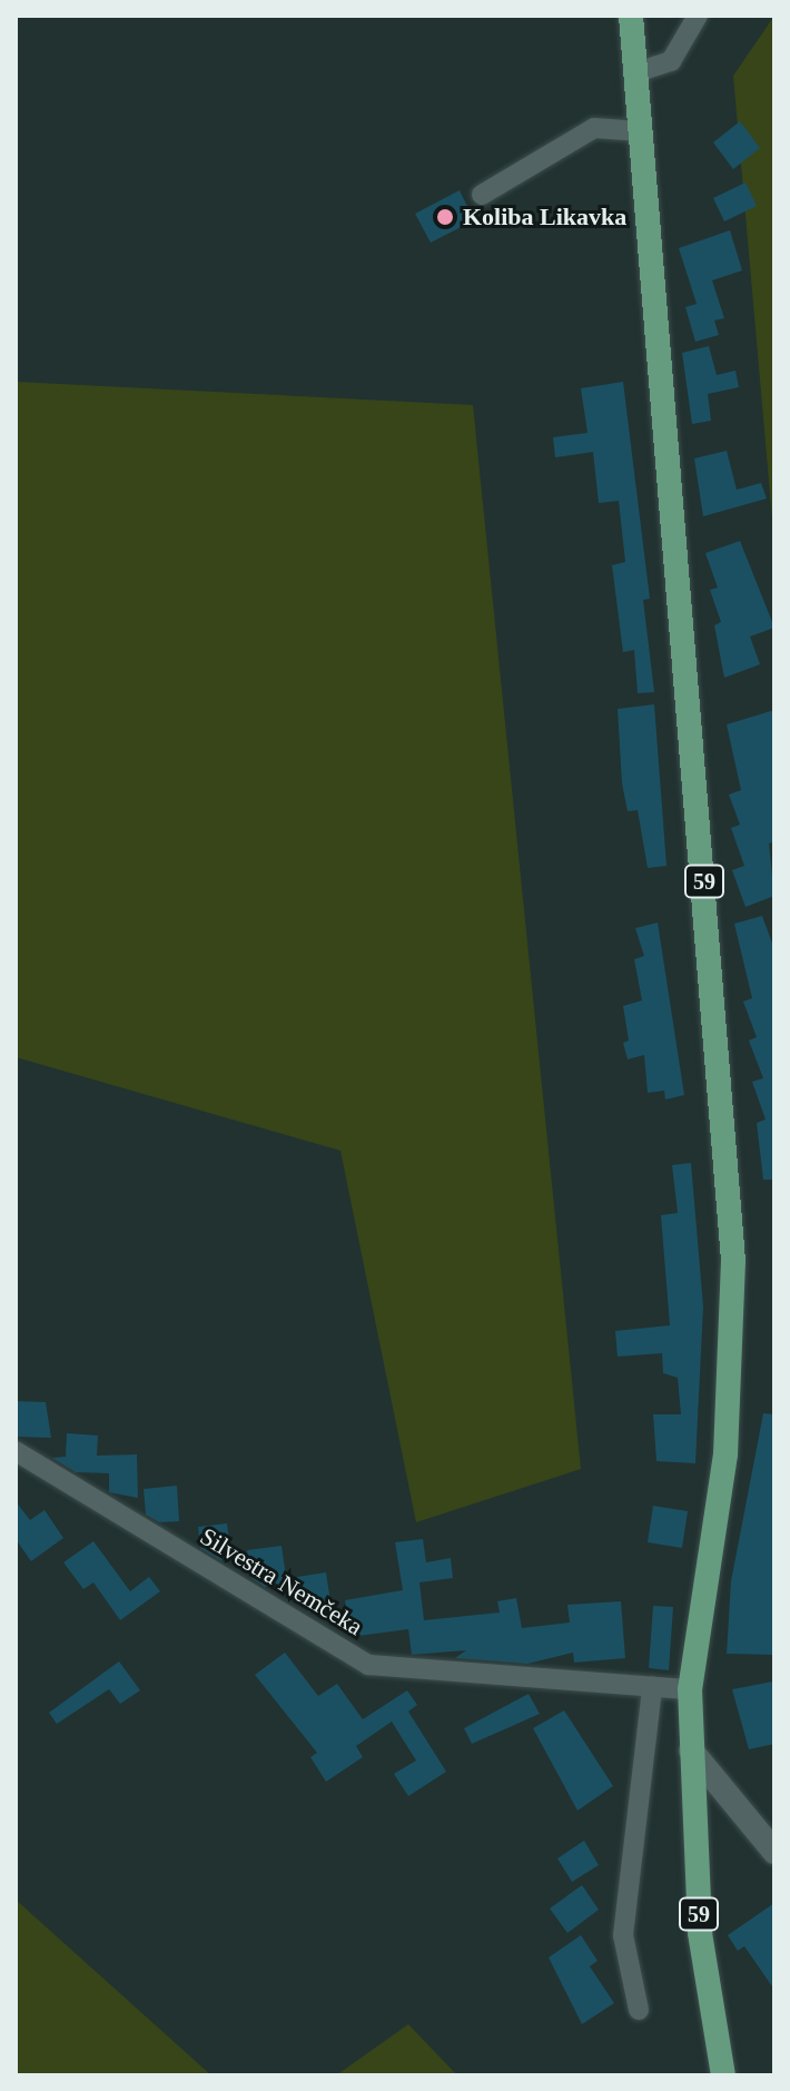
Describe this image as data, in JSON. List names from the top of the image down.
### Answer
{
  "streets": {
    "main road": ["59"],
    "street": ["Silvestra Nemčeka"]
  },
  "crossings": [
    ["59", "Silvestra Nemčeka"]
  ],
  "places": ["Koliba Likavka"]
}
